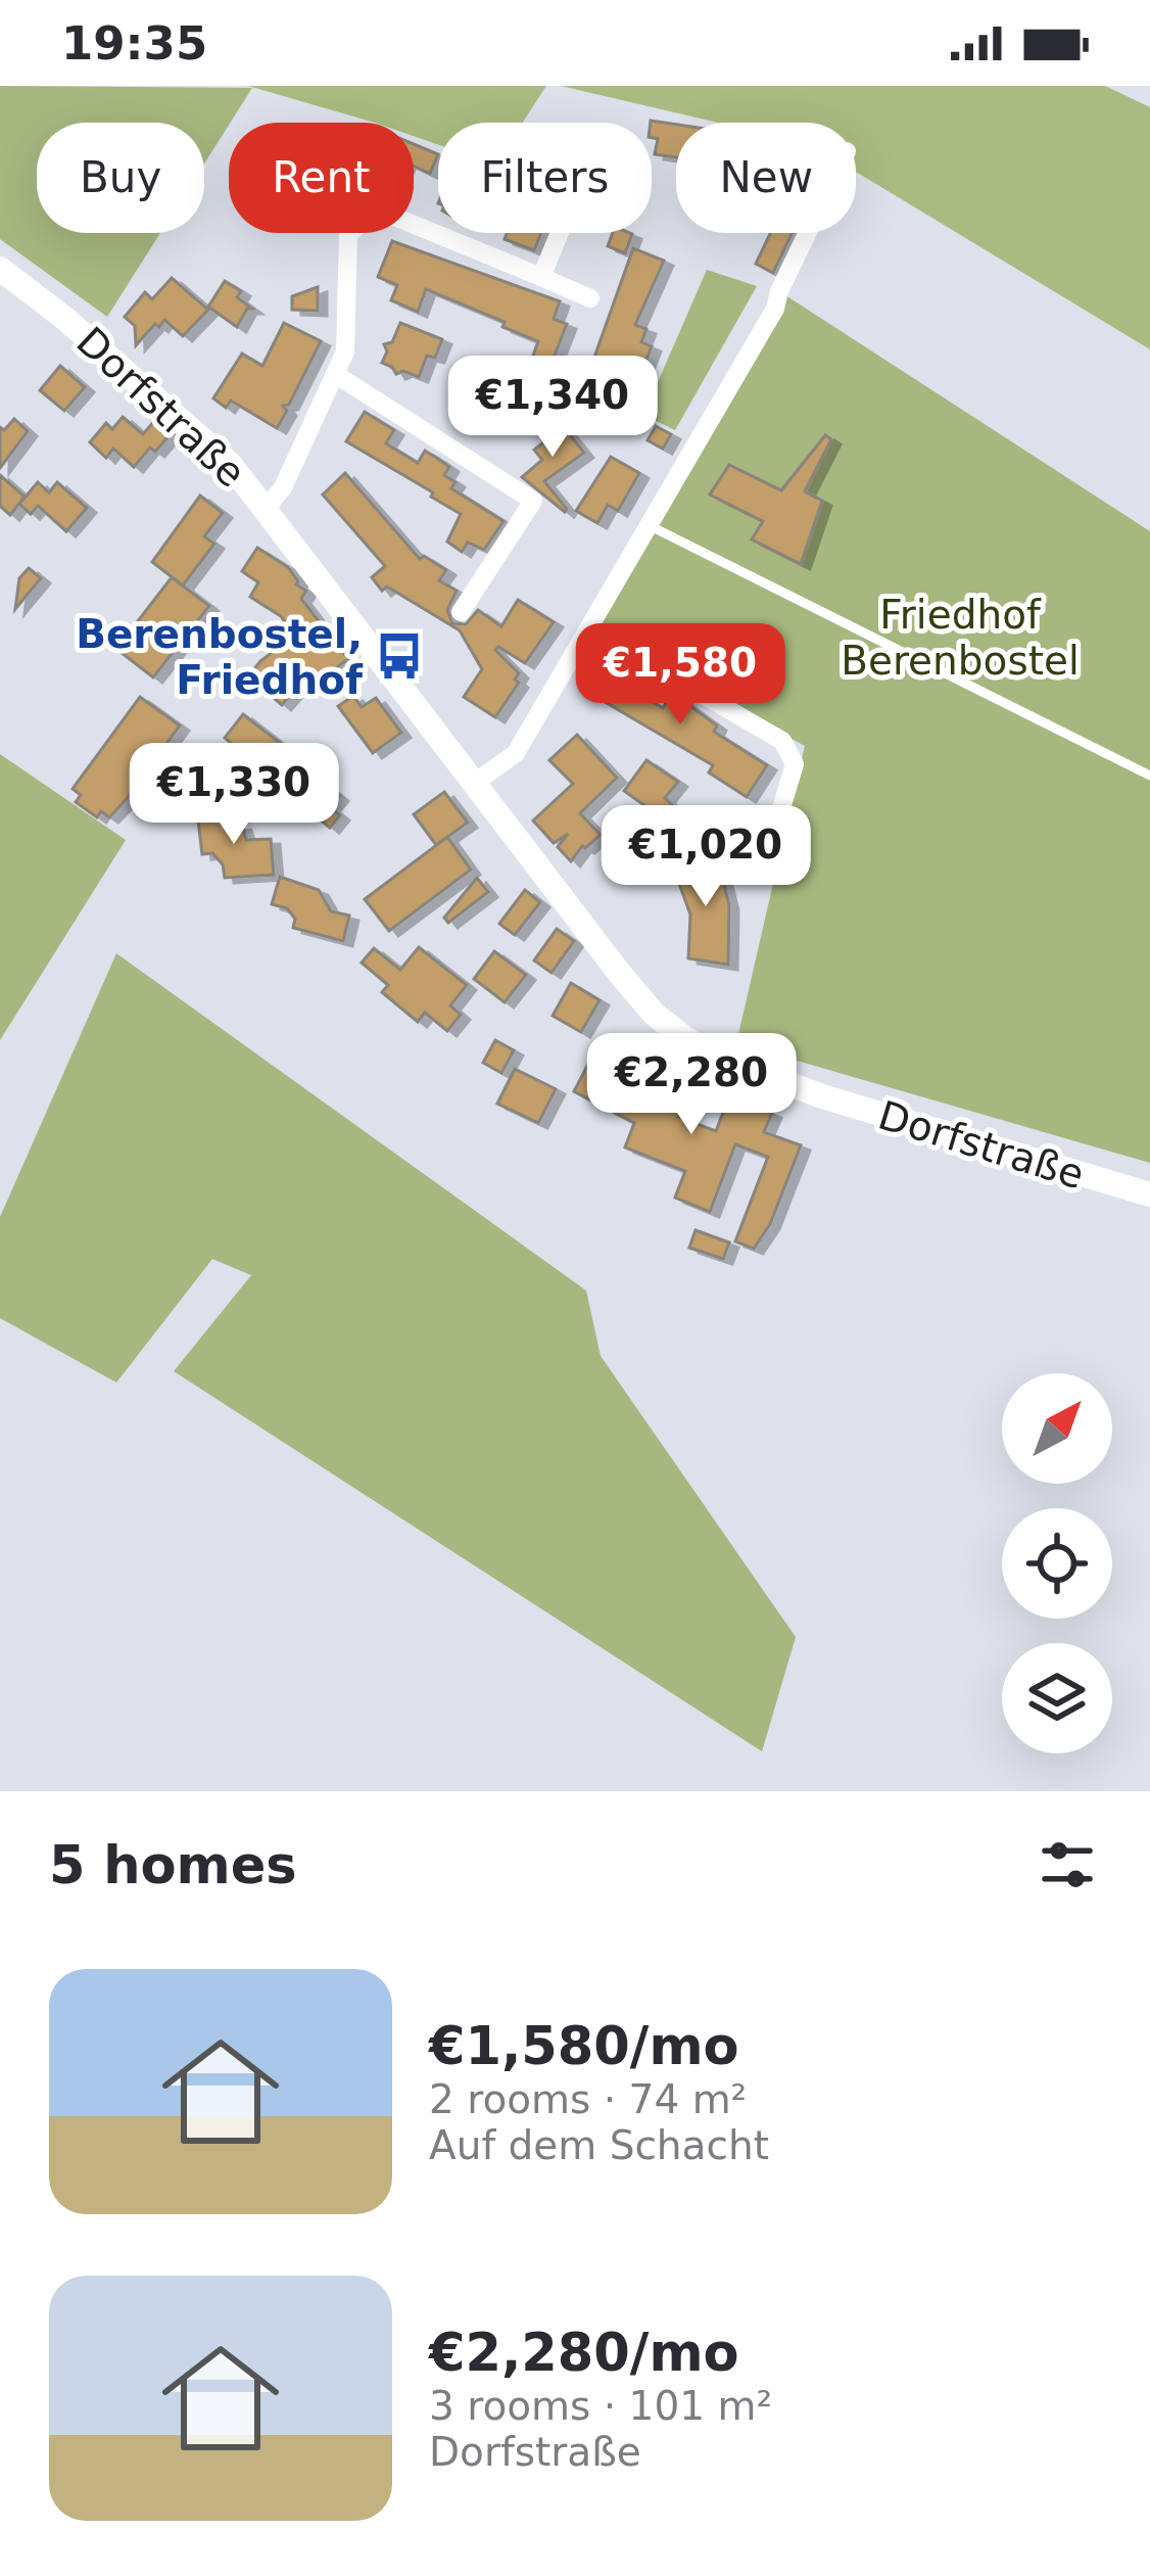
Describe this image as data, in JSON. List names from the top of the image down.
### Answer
{
  "streets": {
    "street": ["Dorfstraße"]
  },
  "parks": ["Friedhof Berenbostel"],
  "places": {
    "bus stop": ["Berenbostel, Friedhof"]
  },
  "north": "top right",
  "page": {
    "status": "19:35",
    "chip": [
      "Buy",
      "Rent",
      "Filters",
      "New"
    ],
    "price": [
      "€1,340",
      "€1,580",
      "€1,330",
      "€1,020",
      "€2,280"
    ],
    "heading": "5 homes",
    "list": [
      {
        "name": "€1,580/mo",
        "note": "2 rooms · 74 m² · Auf dem Schacht"
      },
      {
        "name": "€2,280/mo",
        "note": "3 rooms · 101 m² · Dorfstraße"
      }
    ]
  }
}
